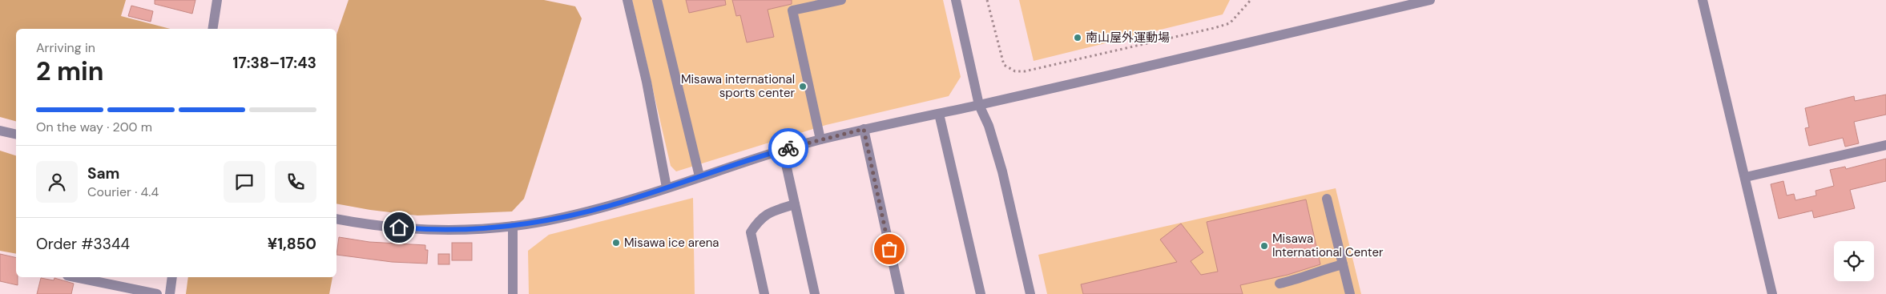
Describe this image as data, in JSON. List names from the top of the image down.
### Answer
{
  "places": [
    "南山屋外運動場",
    "Misawa international sports center",
    "Misawa ice arena",
    "Misawa International Center"
  ],
  "page": {
    "heading": ["2 min", "Arriving in", "17:38–17:43"],
    "panel": [
      "Sam",
      "Courier · 4.4",
      "Order #3344",
      "¥1,850"
    ],
    "bar": "On the way · 200 m"
  }
}
